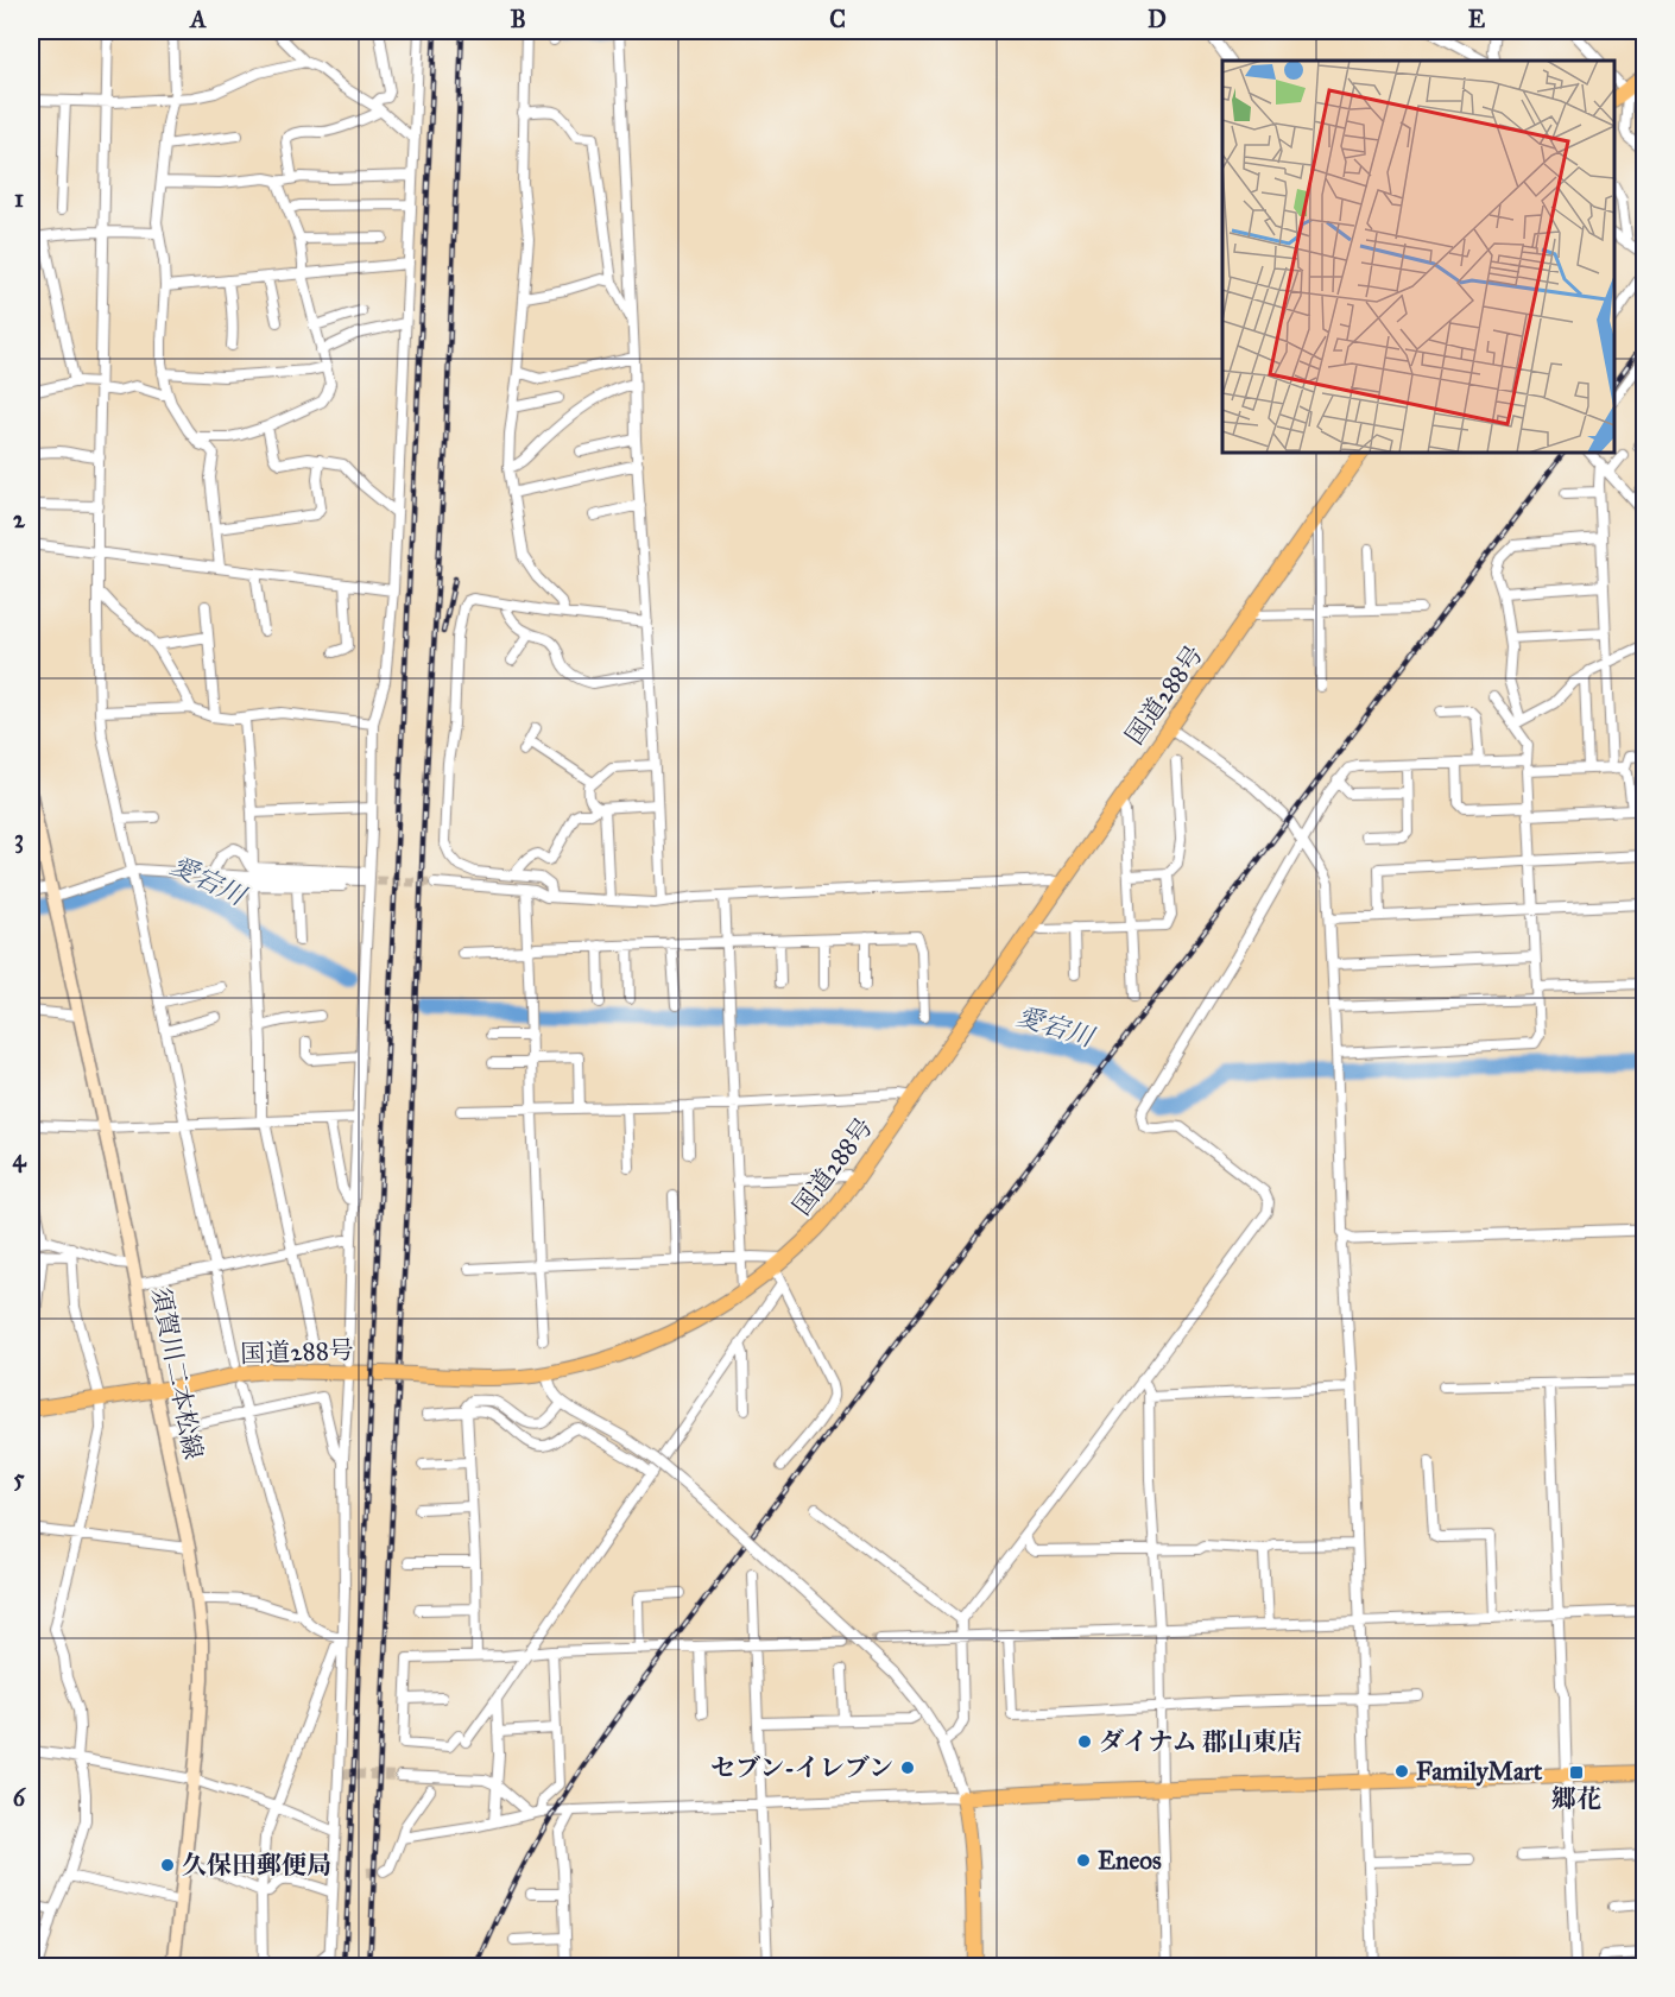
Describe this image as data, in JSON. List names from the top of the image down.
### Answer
{
  "streets": {
    "main road": ["国道288号", "須賀川二本松線"]
  },
  "crossings": [
    ["国道288号", "須賀川二本松線"]
  ],
  "water": ["愛宕川"],
  "places": {
    "other": [
      "ダイナム 郡山東店",
      "セブン-イレブン",
      "FamilyMart",
      "Eneos",
      "久保田郵便局"
    ],
    "transit": ["郷花"]
  },
  "grid": {
    "columns": [
      "A",
      "B",
      "C",
      "D",
      "E"
    ],
    "rows": [
      "1",
      "2",
      "3",
      "4",
      "5",
      "6"
    ]
  }
}
